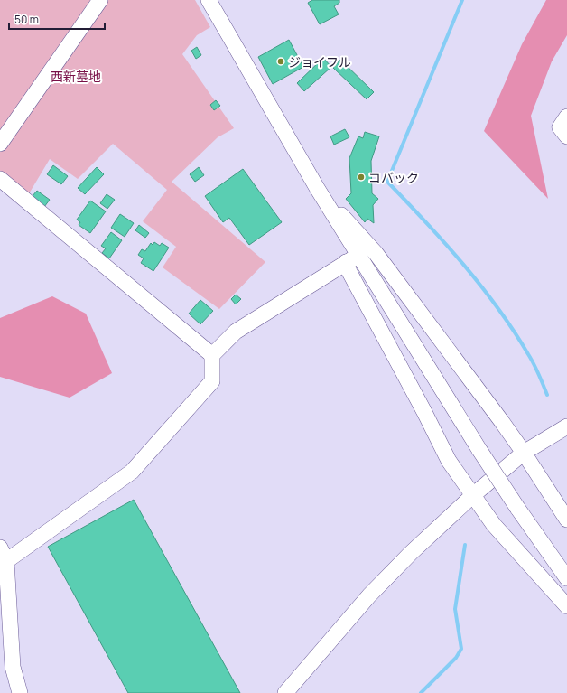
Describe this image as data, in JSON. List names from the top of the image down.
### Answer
{
  "parks": ["西新墓地"],
  "places": ["ジョイフル", "コバック"],
  "scale_bar": "50 m"
}
